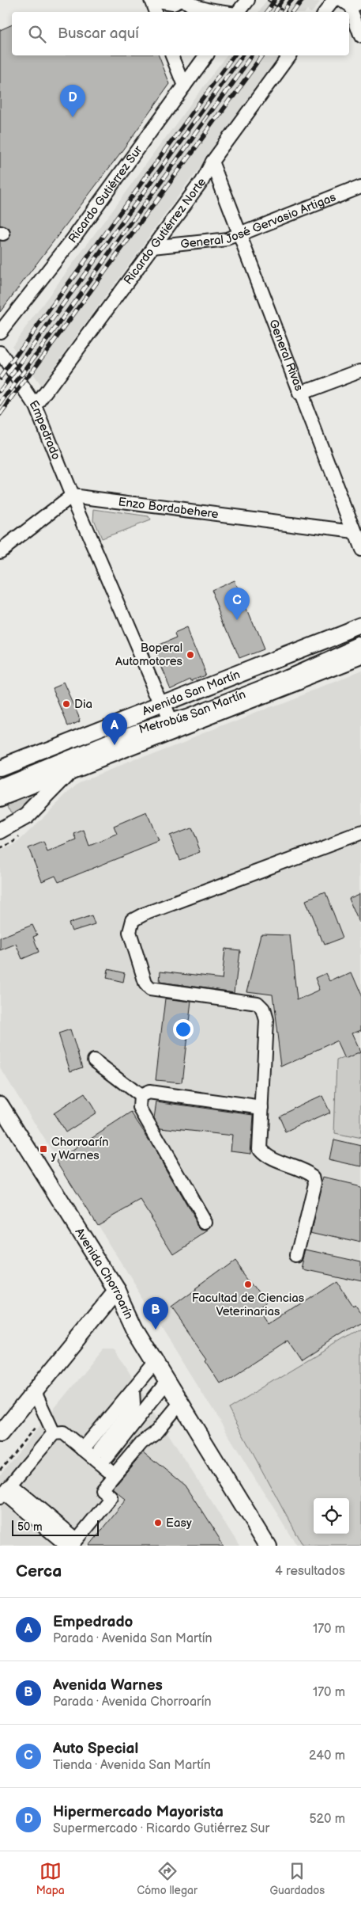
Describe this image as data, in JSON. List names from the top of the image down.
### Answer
{
  "streets": {
    "main road": ["Avenida San Martín", "Avenida Chorroarín"],
    "street": [
      "Ricardo Gutiérrez Sur",
      "General José Gervasio Artigas",
      "Ricardo Gutiérrez Norte",
      "General Rivas",
      "Empedrado",
      "Enzo Bordabehere",
      "Metrobús San Martín"
    ]
  },
  "crossings": [
    ["General José Gervasio Artigas", "Ricardo Gutiérrez Norte"],
    ["General José Gervasio Artigas", "General Rivas"],
    ["Ricardo Gutiérrez Norte", "General Rivas"],
    ["Ricardo Gutiérrez Norte", "Empedrado"],
    ["General Rivas", "Enzo Bordabehere"],
    ["Empedrado", "Enzo Bordabehere"],
    ["Empedrado", "Avenida San Martín"],
    ["Empedrado", "Metrobús San Martín"],
    ["Avenida San Martín", "Metrobús San Martín"]
  ],
  "places": {
    "other": [
      "Boperal Automotores",
      "Dia",
      "Facultad de Ciencias Veterinarias",
      "Easy"
    ],
    "transit": ["Chorroarín y Warnes"]
  },
  "scale_bar": "50 m",
  "page": {
    "search": "Buscar aquí",
    "pins": [
      "D",
      "C",
      "A",
      "B"
    ],
    "scale": "50 m",
    "heading": ["Cerca", "4 resultados"],
    "list": [
      {
        "mark": "A",
        "name": "Empedrado",
        "note": "Parada · Avenida San Martín",
        "value": "170 m"
      },
      {
        "mark": "B",
        "name": "Avenida Warnes",
        "note": "Parada · Avenida Chorroarín",
        "value": "170 m"
      },
      {
        "mark": "C",
        "name": "Auto Special",
        "note": "Tienda · Avenida San Martín",
        "value": "240 m"
      },
      {
        "mark": "D",
        "name": "Hipermercado Mayorista",
        "note": "Supermercado · Ricardo Gutiérrez Sur",
        "value": "520 m"
      }
    ],
    "nav": ["Mapa", "Cómo llegar", "Guardados"]
  }
}
